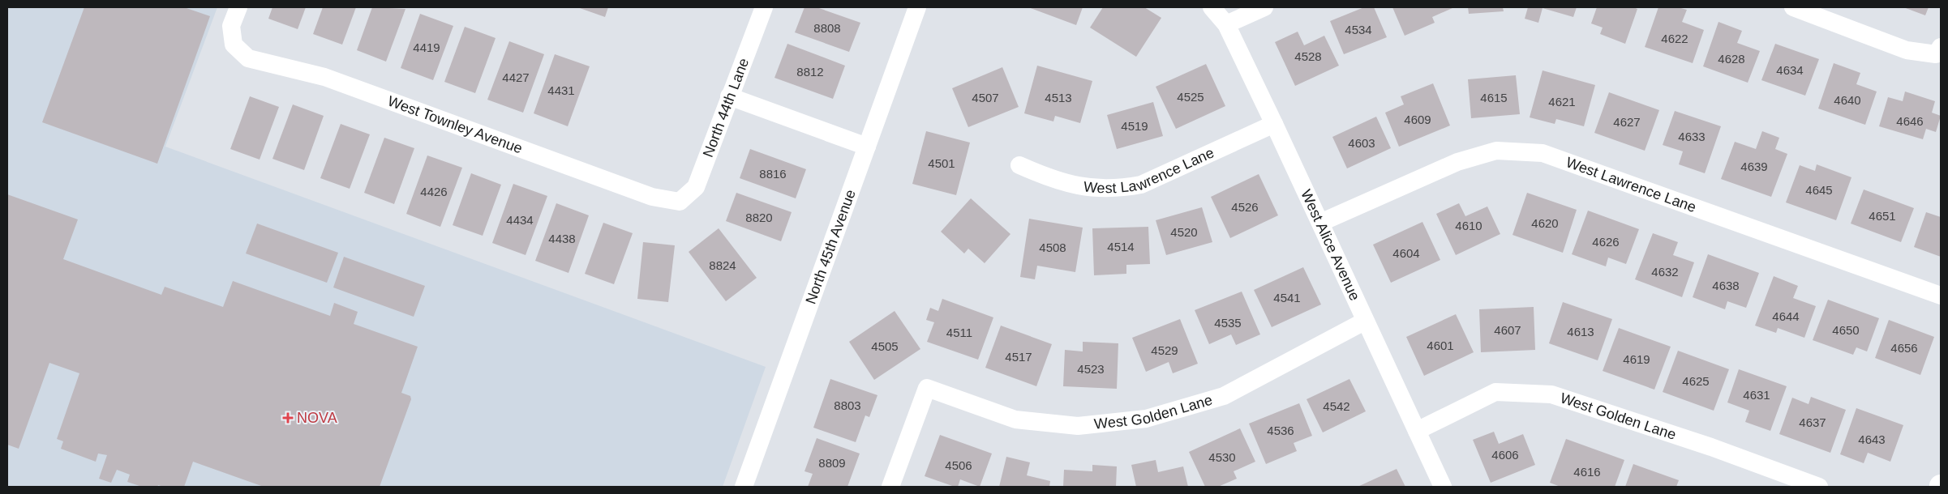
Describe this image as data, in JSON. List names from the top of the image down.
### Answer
{
  "streets": {
    "street": [
      "North 44th Lane",
      "West Townley Avenue",
      "West Lawrence Lane",
      "West Alice Avenue",
      "North 45th Avenue",
      "West Golden Lane"
    ]
  },
  "crossings": [
    ["North 44th Lane", "West Townley Avenue"],
    ["West Lawrence Lane", "West Alice Avenue"],
    ["West Alice Avenue", "West Golden Lane"]
  ],
  "places": {
    "health": ["NOVA"]
  },
  "house_numbers": [
    "8808",
    "4534",
    "4622",
    "4419",
    "4528",
    "4628",
    "4634",
    "8812",
    "4427",
    "4431",
    "4525",
    "4507",
    "4513",
    "4615",
    "4640",
    "4621",
    "4609",
    "4646",
    "4627",
    "4519",
    "4633",
    "4603",
    "4501",
    "4639",
    "8816",
    "4645",
    "4426",
    "4526",
    "4651",
    "8820",
    "4434",
    "4620",
    "4610",
    "4520",
    "4438",
    "4626",
    "4514",
    "4508",
    "4604",
    "8824",
    "4632",
    "4638",
    "4541",
    "4644",
    "4535",
    "4607",
    "4650",
    "4613",
    "4511",
    "4601",
    "4505",
    "4656",
    "4529",
    "4517",
    "4619",
    "4523",
    "4625",
    "4631",
    "8803",
    "4542",
    "4637",
    "4536",
    "4643",
    "4606",
    "4530",
    "8809",
    "4506",
    "4616"
  ]
}
